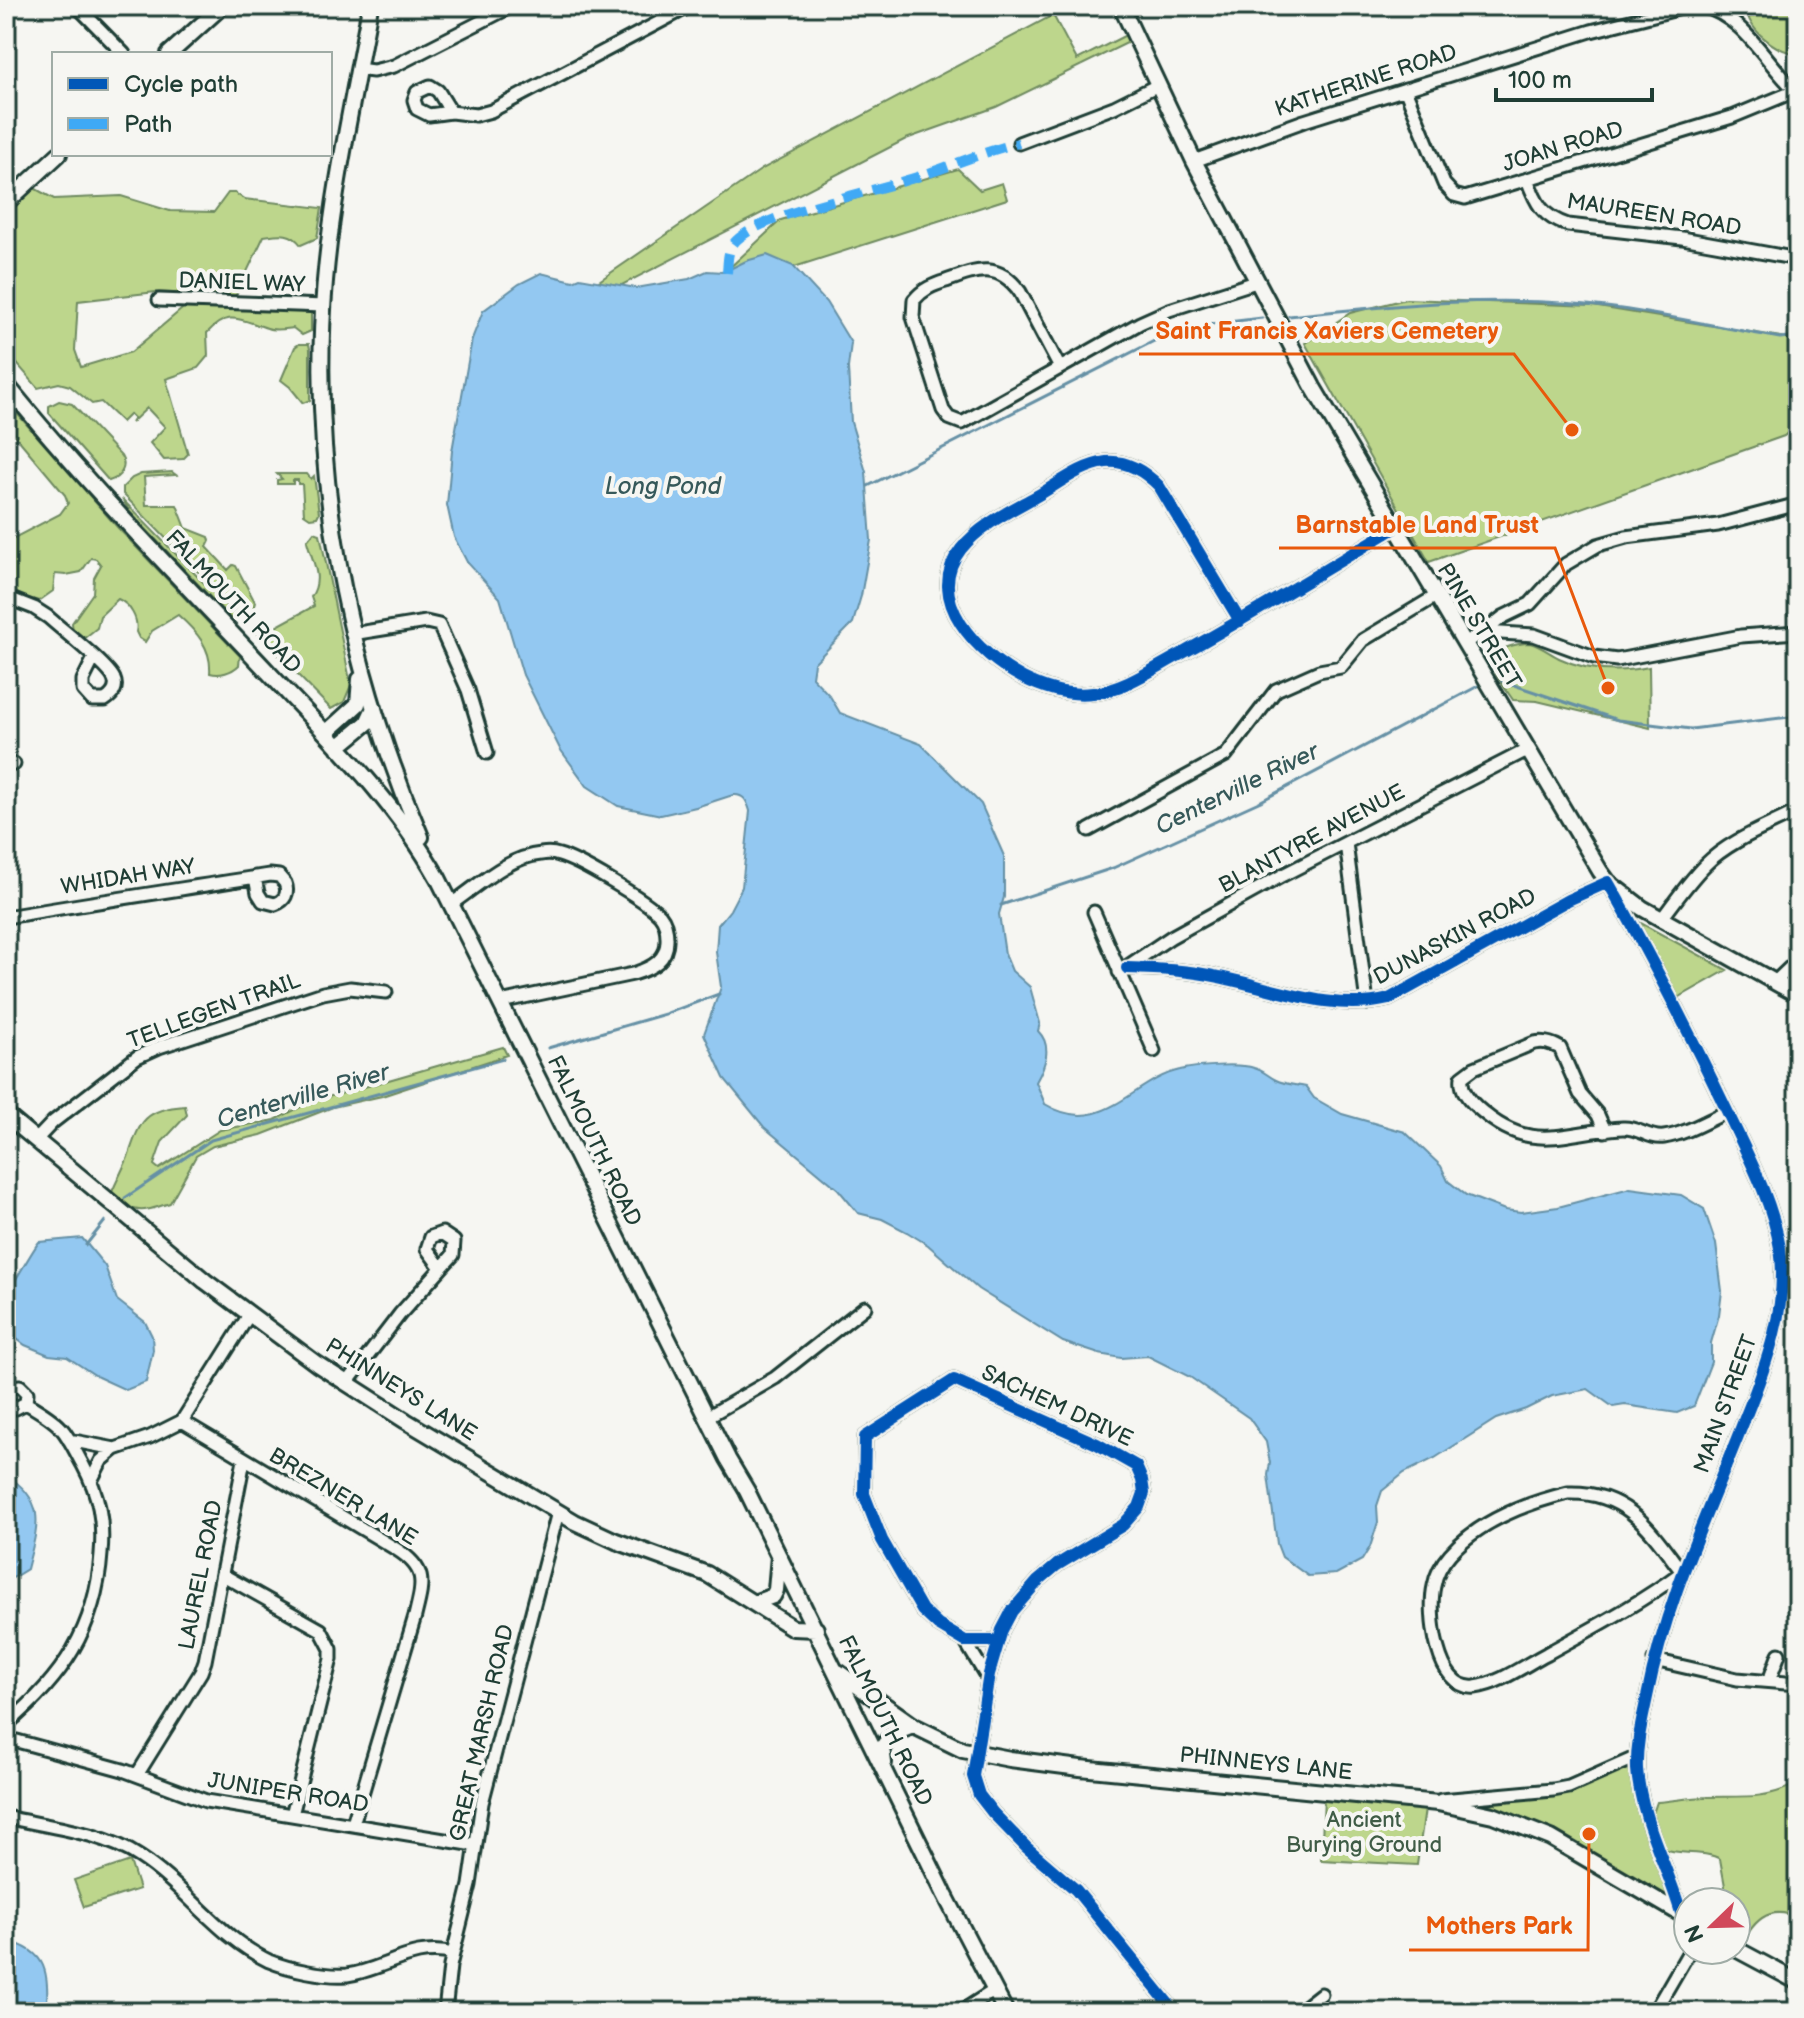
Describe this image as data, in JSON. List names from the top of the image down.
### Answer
{
  "streets": {
    "main road": ["FALMOUTH ROAD", "PINE STREET", "PHINNEYS LANE"],
    "street": [
      "KATHERINE ROAD",
      "JOAN ROAD",
      "MAUREEN ROAD",
      "DANIEL WAY",
      "BLANTYRE AVENUE",
      "WHIDAH WAY",
      "DUNASKIN ROAD",
      "TELLEGEN TRAIL",
      "MAIN STREET",
      "SACHEM DRIVE",
      "BREZNER LANE",
      "LAUREL ROAD",
      "GREAT MARSH ROAD",
      "JUNIPER ROAD"
    ]
  },
  "crossings": [
    ["KATHERINE ROAD", "JOAN ROAD"],
    ["KATHERINE ROAD", "PINE STREET"],
    ["JOAN ROAD", "MAUREEN ROAD"],
    ["FALMOUTH ROAD", "PHINNEYS LANE"],
    ["PINE STREET", "BLANTYRE AVENUE"],
    ["PINE STREET", "DUNASKIN ROAD"],
    ["PINE STREET", "MAIN STREET"],
    ["BLANTYRE AVENUE", "DUNASKIN ROAD"],
    ["DUNASKIN ROAD", "MAIN STREET"],
    ["TELLEGEN TRAIL", "PHINNEYS LANE"],
    ["PHINNEYS LANE", "SACHEM DRIVE"],
    ["PHINNEYS LANE", "GREAT MARSH ROAD"],
    ["BREZNER LANE", "LAUREL ROAD"],
    ["BREZNER LANE", "JUNIPER ROAD"],
    ["LAUREL ROAD", "JUNIPER ROAD"],
    ["GREAT MARSH ROAD", "JUNIPER ROAD"]
  ],
  "water": ["Long Pond", "Centerville River"],
  "parks": ["Ancient Burying Ground"],
  "places": ["Saint Francis Xaviers Cemetery", "Barnstable Land Trust", "Mothers Park"],
  "legend": ["Cycle path", "Path"],
  "scale_bar": "100 m",
  "north": "bottom left"
}
